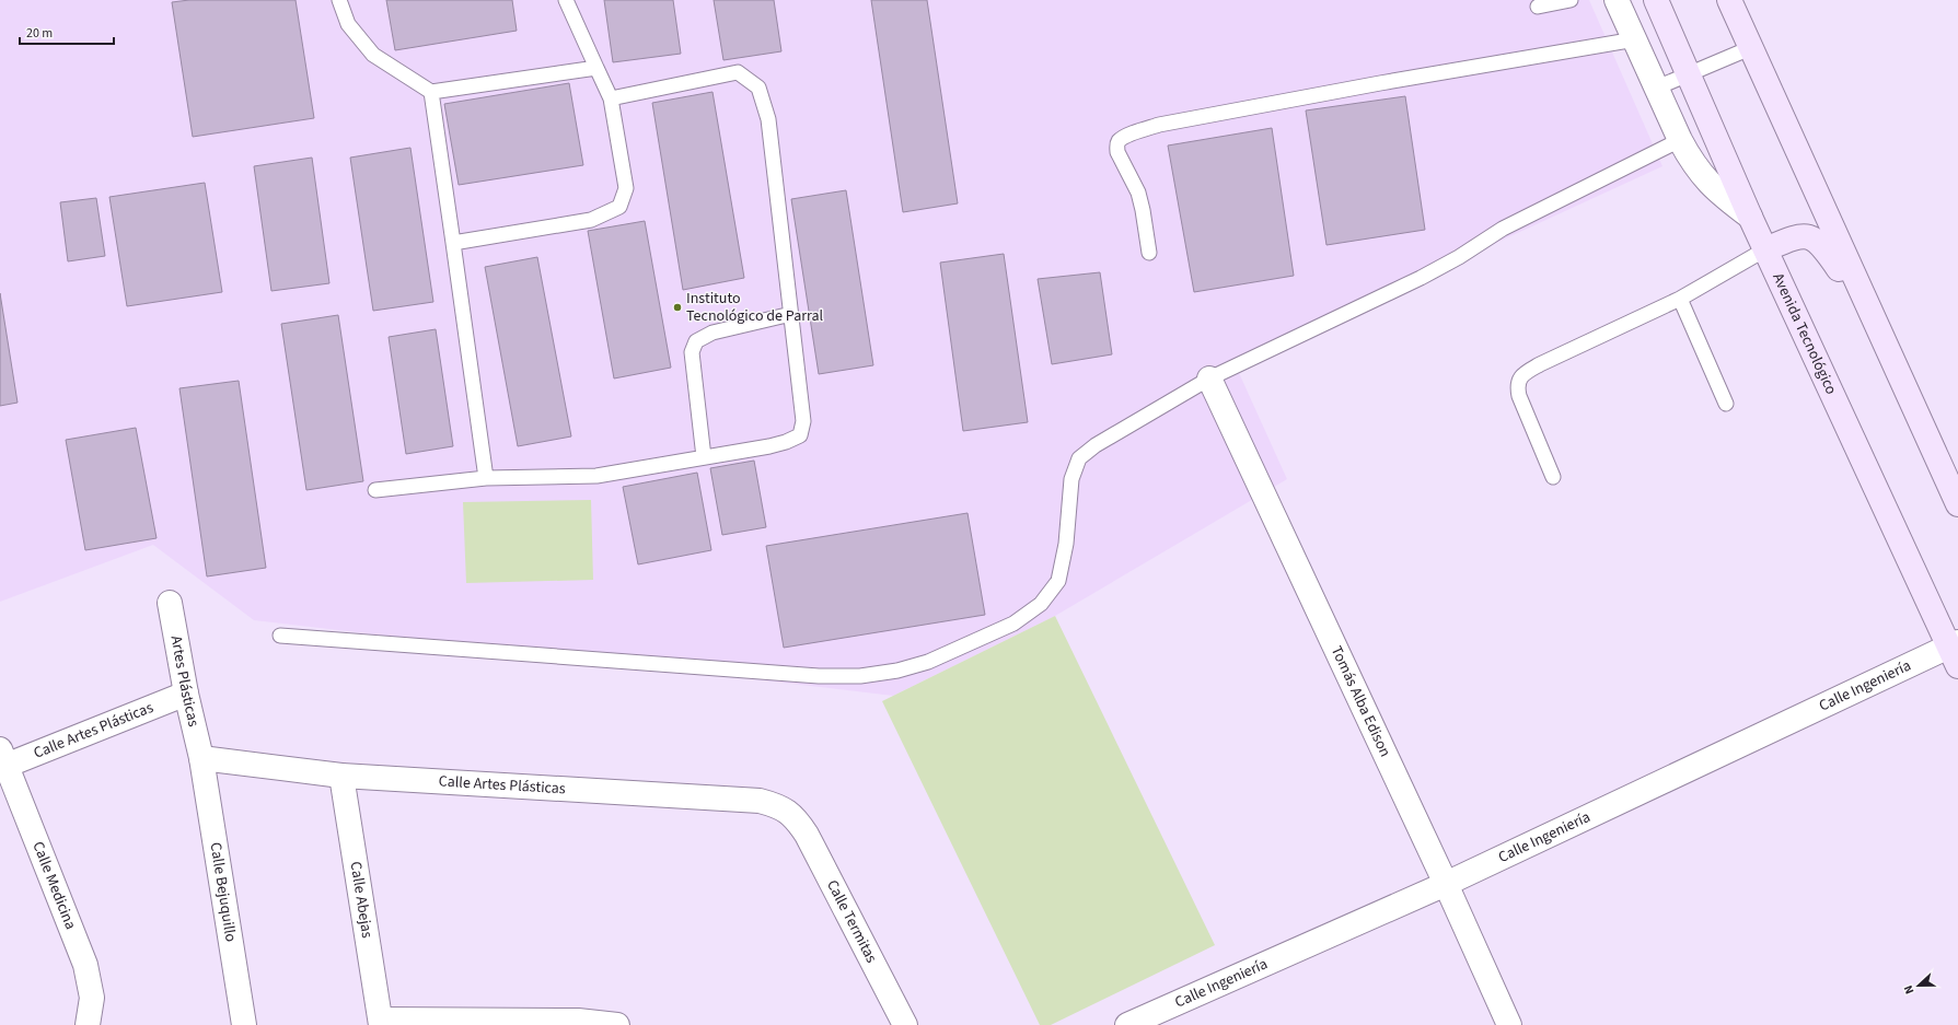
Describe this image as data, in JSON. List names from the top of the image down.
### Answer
{
  "streets": {
    "main road": ["Avenida Tecnológico"],
    "street": [
      "Artes Plásticas",
      "Calle Ingeniería",
      "Tomás Alba Edison",
      "Calle Artes Plásticas",
      "Calle Medicina",
      "Calle Bejuquillo",
      "Calle Abejas",
      "Calle Termitas"
    ]
  },
  "crossings": [
    ["Avenida Tecnológico", "Calle Ingeniería"],
    ["Artes Plásticas", "Calle Artes Plásticas"],
    ["Artes Plásticas", "Calle Bejuquillo"],
    ["Calle Ingeniería", "Tomás Alba Edison"],
    ["Calle Artes Plásticas", "Calle Medicina"],
    ["Calle Artes Plásticas", "Calle Bejuquillo"],
    ["Calle Artes Plásticas", "Calle Abejas"],
    ["Calle Artes Plásticas", "Calle Termitas"]
  ],
  "places": ["Instituto Tecnológico de Parral"],
  "scale_bar": "20 m",
  "north": "left"
}
